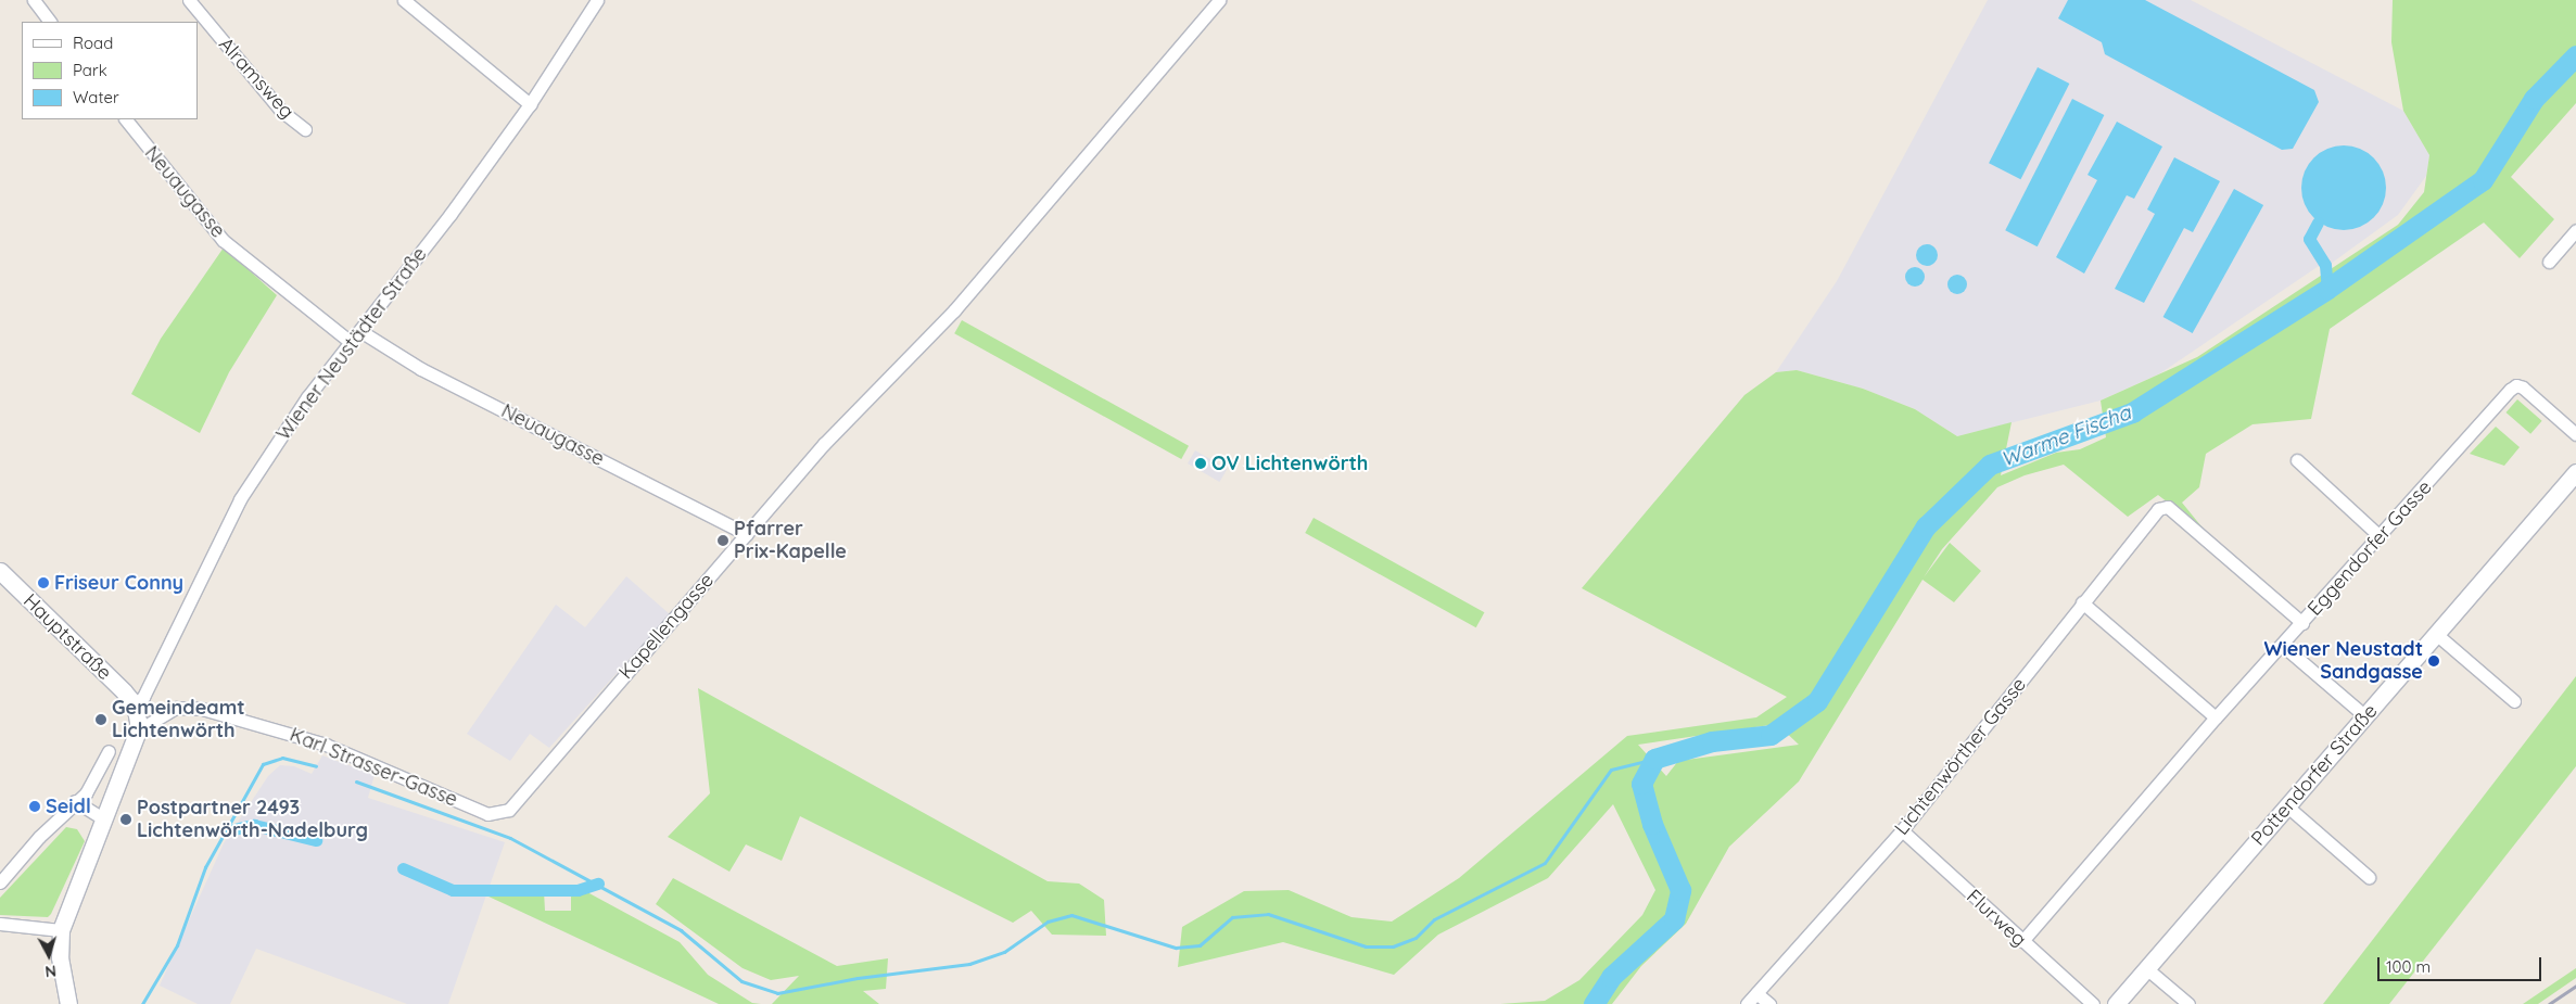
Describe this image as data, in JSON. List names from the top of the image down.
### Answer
{
  "streets": {
    "main road": ["Hauptstraße", "Pottendorfer Straße"],
    "street": [
      "Alramsweg",
      "Neuaugasse",
      "Wiener Neustädter Straße",
      "Eggendorfer Gasse",
      "Kapellengasse",
      "Lichtenwörther Gasse",
      "Karl Strasser-Gasse",
      "Flurweg"
    ]
  },
  "crossings": [
    ["Neuaugasse", "Wiener Neustädter Straße"],
    ["Neuaugasse", "Kapellengasse"],
    ["Wiener Neustädter Straße", "Hauptstraße"],
    ["Eggendorfer Gasse", "Lichtenwörther Gasse"],
    ["Eggendorfer Gasse", "Flurweg"],
    ["Kapellengasse", "Karl Strasser-Gasse"],
    ["Lichtenwörther Gasse", "Flurweg"]
  ],
  "water": ["Warme Fischa"],
  "places": [
    "OV Lichtenwörth",
    "Pfarrer Prix-Kapelle",
    "Friseur Conny",
    "Wiener Neustadt Sandgasse",
    "Gemeindeamt Lichtenwörth",
    "Seidl",
    "Postpartner 2493 Lichtenwörth-Nadelburg"
  ],
  "legend": ["Road", "Park", "Water"],
  "scale_bar": "100 m",
  "north": "bottom"
}
